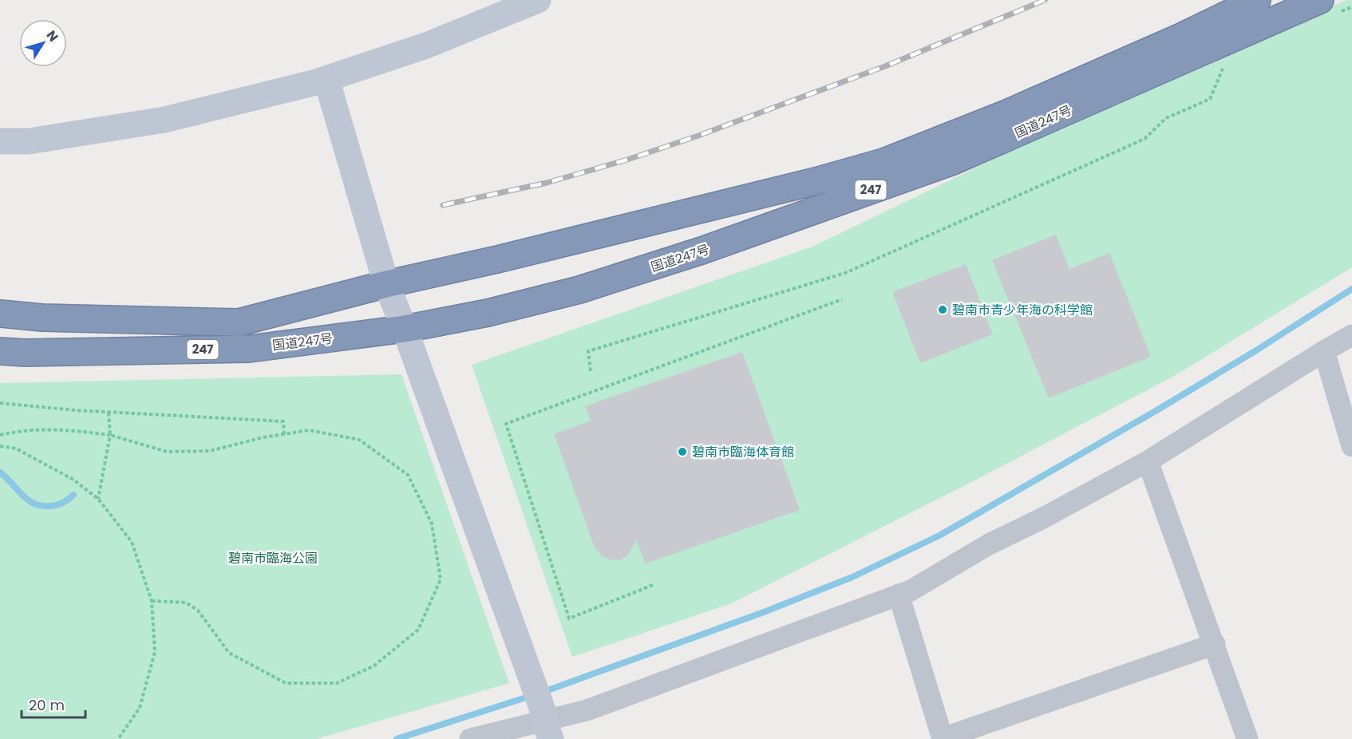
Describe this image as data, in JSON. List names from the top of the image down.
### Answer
{
  "streets": {
    "highway": ["国道247号", "247"]
  },
  "parks": ["碧南市臨海公園"],
  "places": ["碧南市青少年海の科学館", "碧南市臨海体育館"],
  "scale_bar": "20 m",
  "north": "top right"
}
